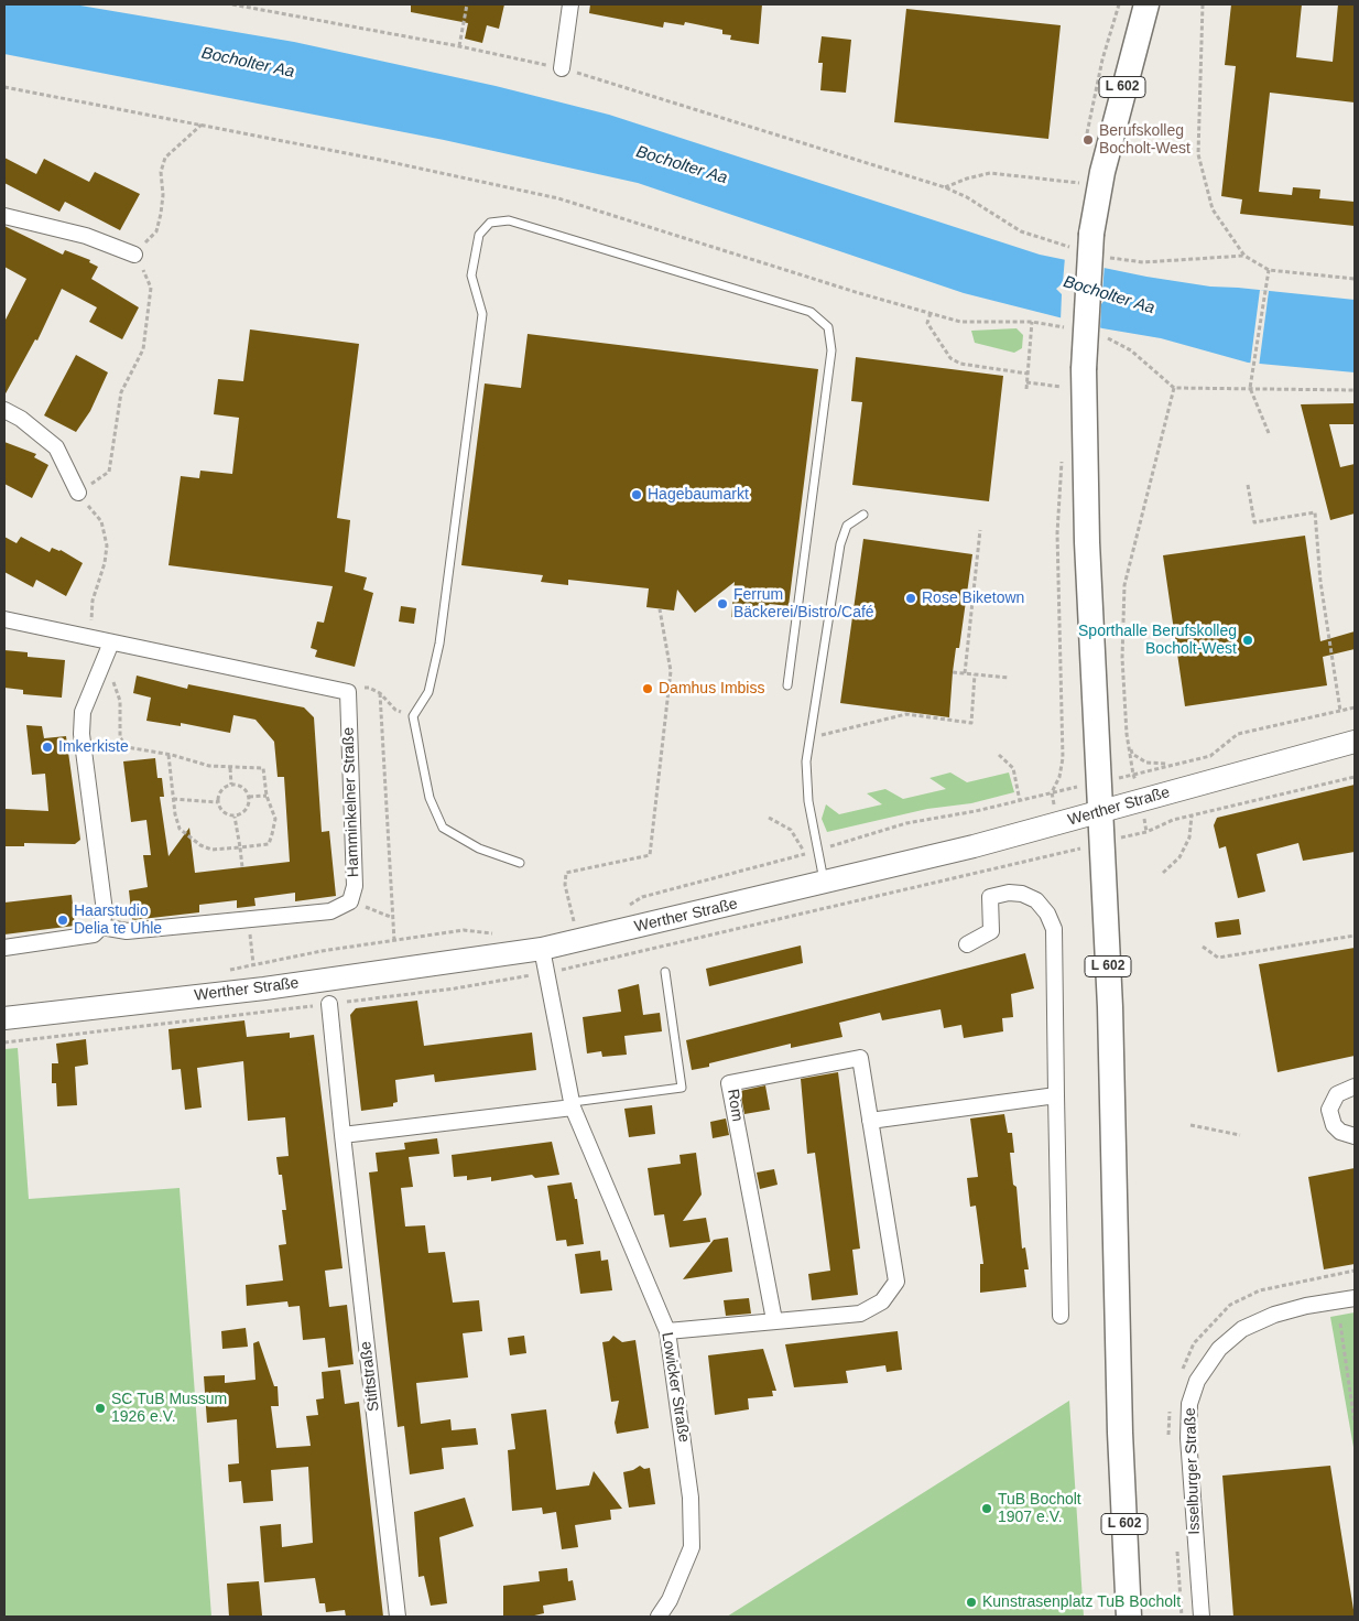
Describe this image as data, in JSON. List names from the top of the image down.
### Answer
{
  "streets": {
    "main road": ["L 602", "Werther Straße"],
    "street": [
      "Hamminkelner Straße",
      "Rom",
      "Stiftstraße",
      "Lowicker Straße",
      "Isselburger Straße"
    ]
  },
  "crossings": [
    ["L 602", "Werther Straße"],
    ["Werther Straße", "Lowicker Straße"],
    ["Rom", "Lowicker Straße"]
  ],
  "water": ["Bocholter Aa"],
  "places": [
    "Berufskolleg Bocholt-West",
    "Hagebaumarkt",
    "Rose Biketown",
    "Ferrum Bäckerei/Bistro/Café",
    "Sporthalle Berufskolleg Bocholt-West",
    "Damhus Imbiss",
    "Imkerkiste",
    "Haarstudio Delia te Uhle",
    "SC TuB Mussum 1926 e.V.",
    "TuB Bocholt 1907 e.V.",
    "Kunstrasenplatz TuB Bocholt"
  ]
}
